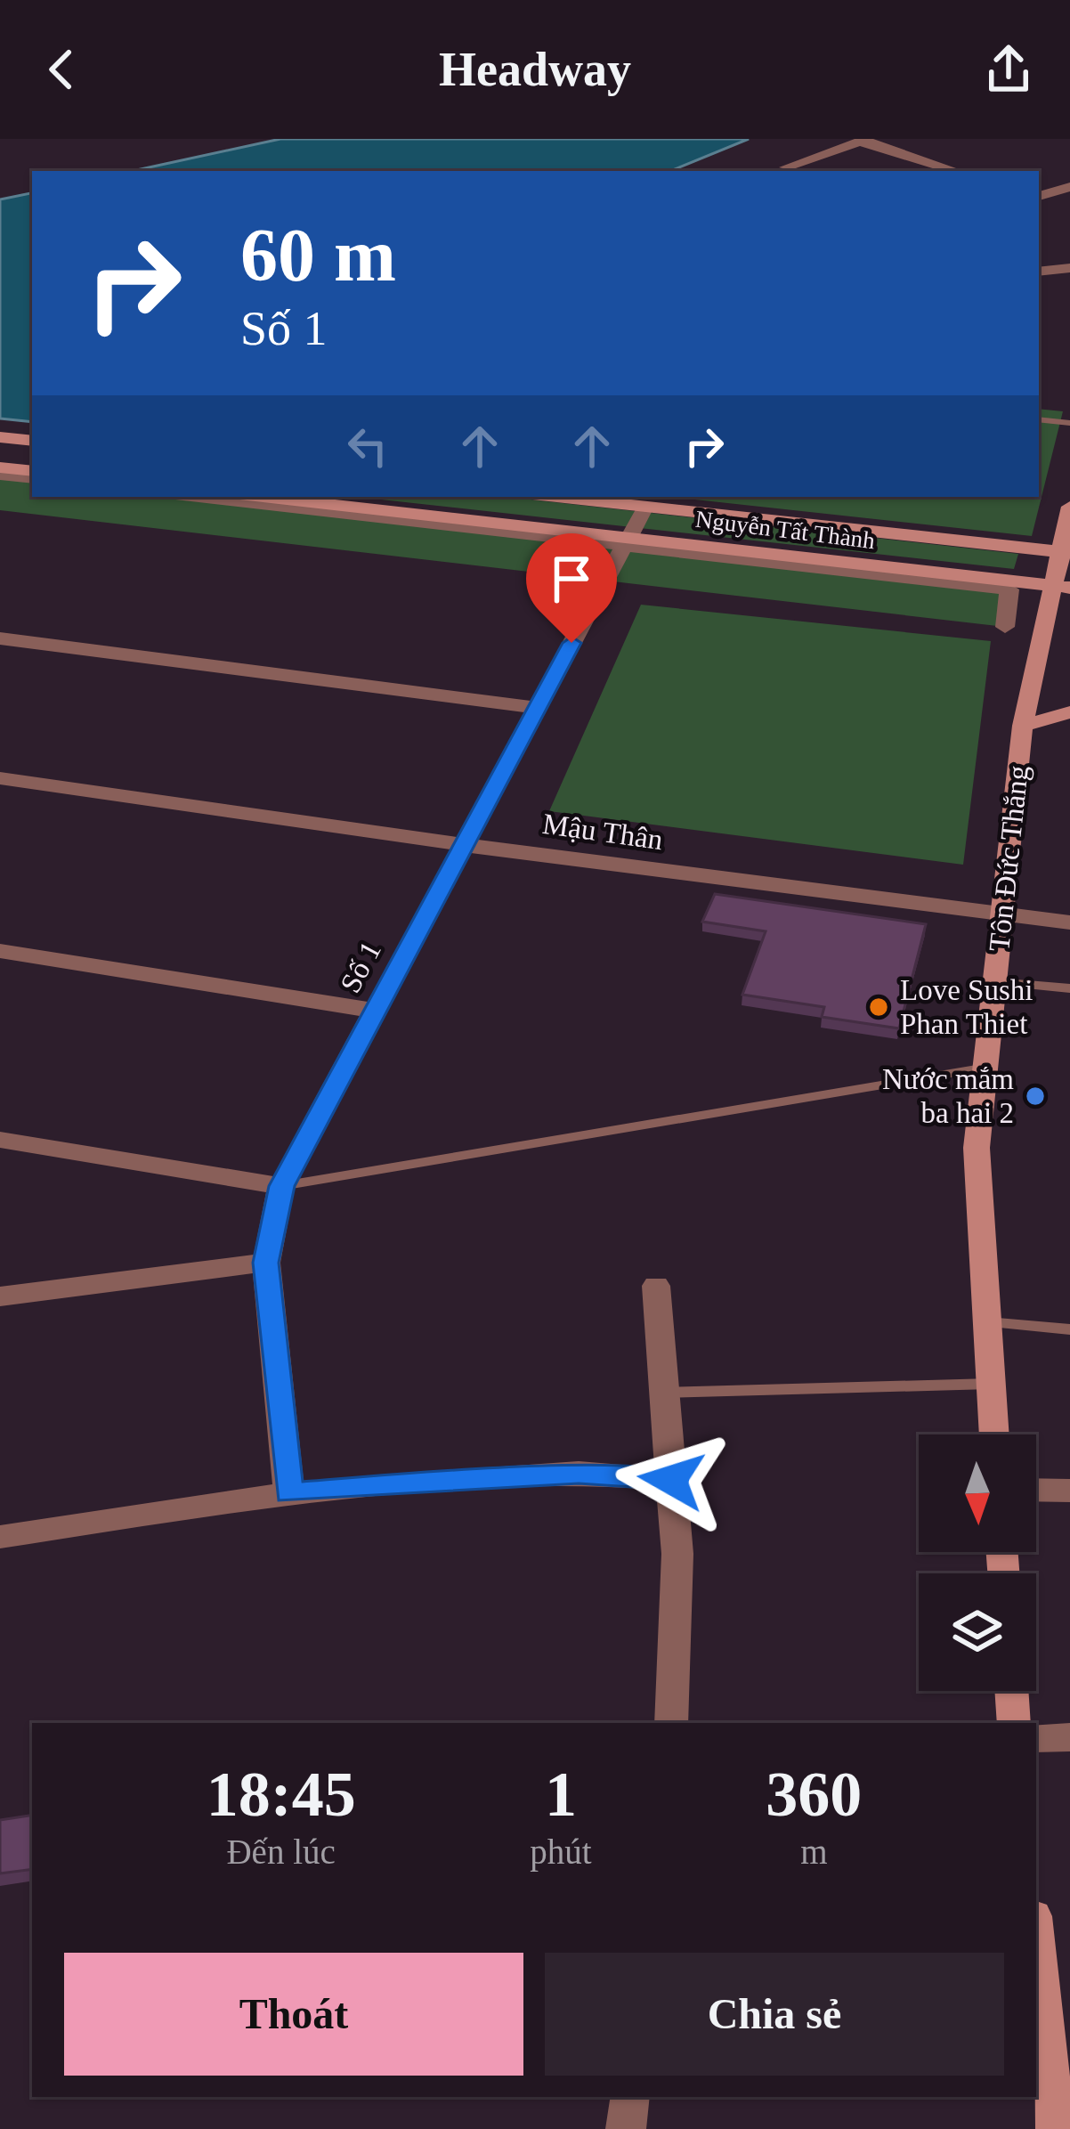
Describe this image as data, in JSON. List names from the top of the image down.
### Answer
{
  "streets": {
    "street": [
      "Nguyễn Tất Thành",
      "Mậu Thân",
      "Tôn Đức Thắng",
      "Số 1"
    ]
  },
  "crossings": [
    ["Nguyễn Tất Thành", "Tôn Đức Thắng"],
    ["Nguyễn Tất Thành", "Số 1"],
    ["Mậu Thân", "Tôn Đức Thắng"],
    ["Mậu Thân", "Số 1"]
  ],
  "places": ["Love Sushi Phan Thiet", "Nước mắm ba hai 2"],
  "north": "bottom",
  "page": {
    "header": "Headway",
    "turn": ["60 m", "Số 1"],
    "eta": [
      "18:45",
      "Đến lúc",
      "1",
      "phút",
      "360",
      "m"
    ],
    "buttons": ["Thoát", "Chia sẻ"]
  }
}
